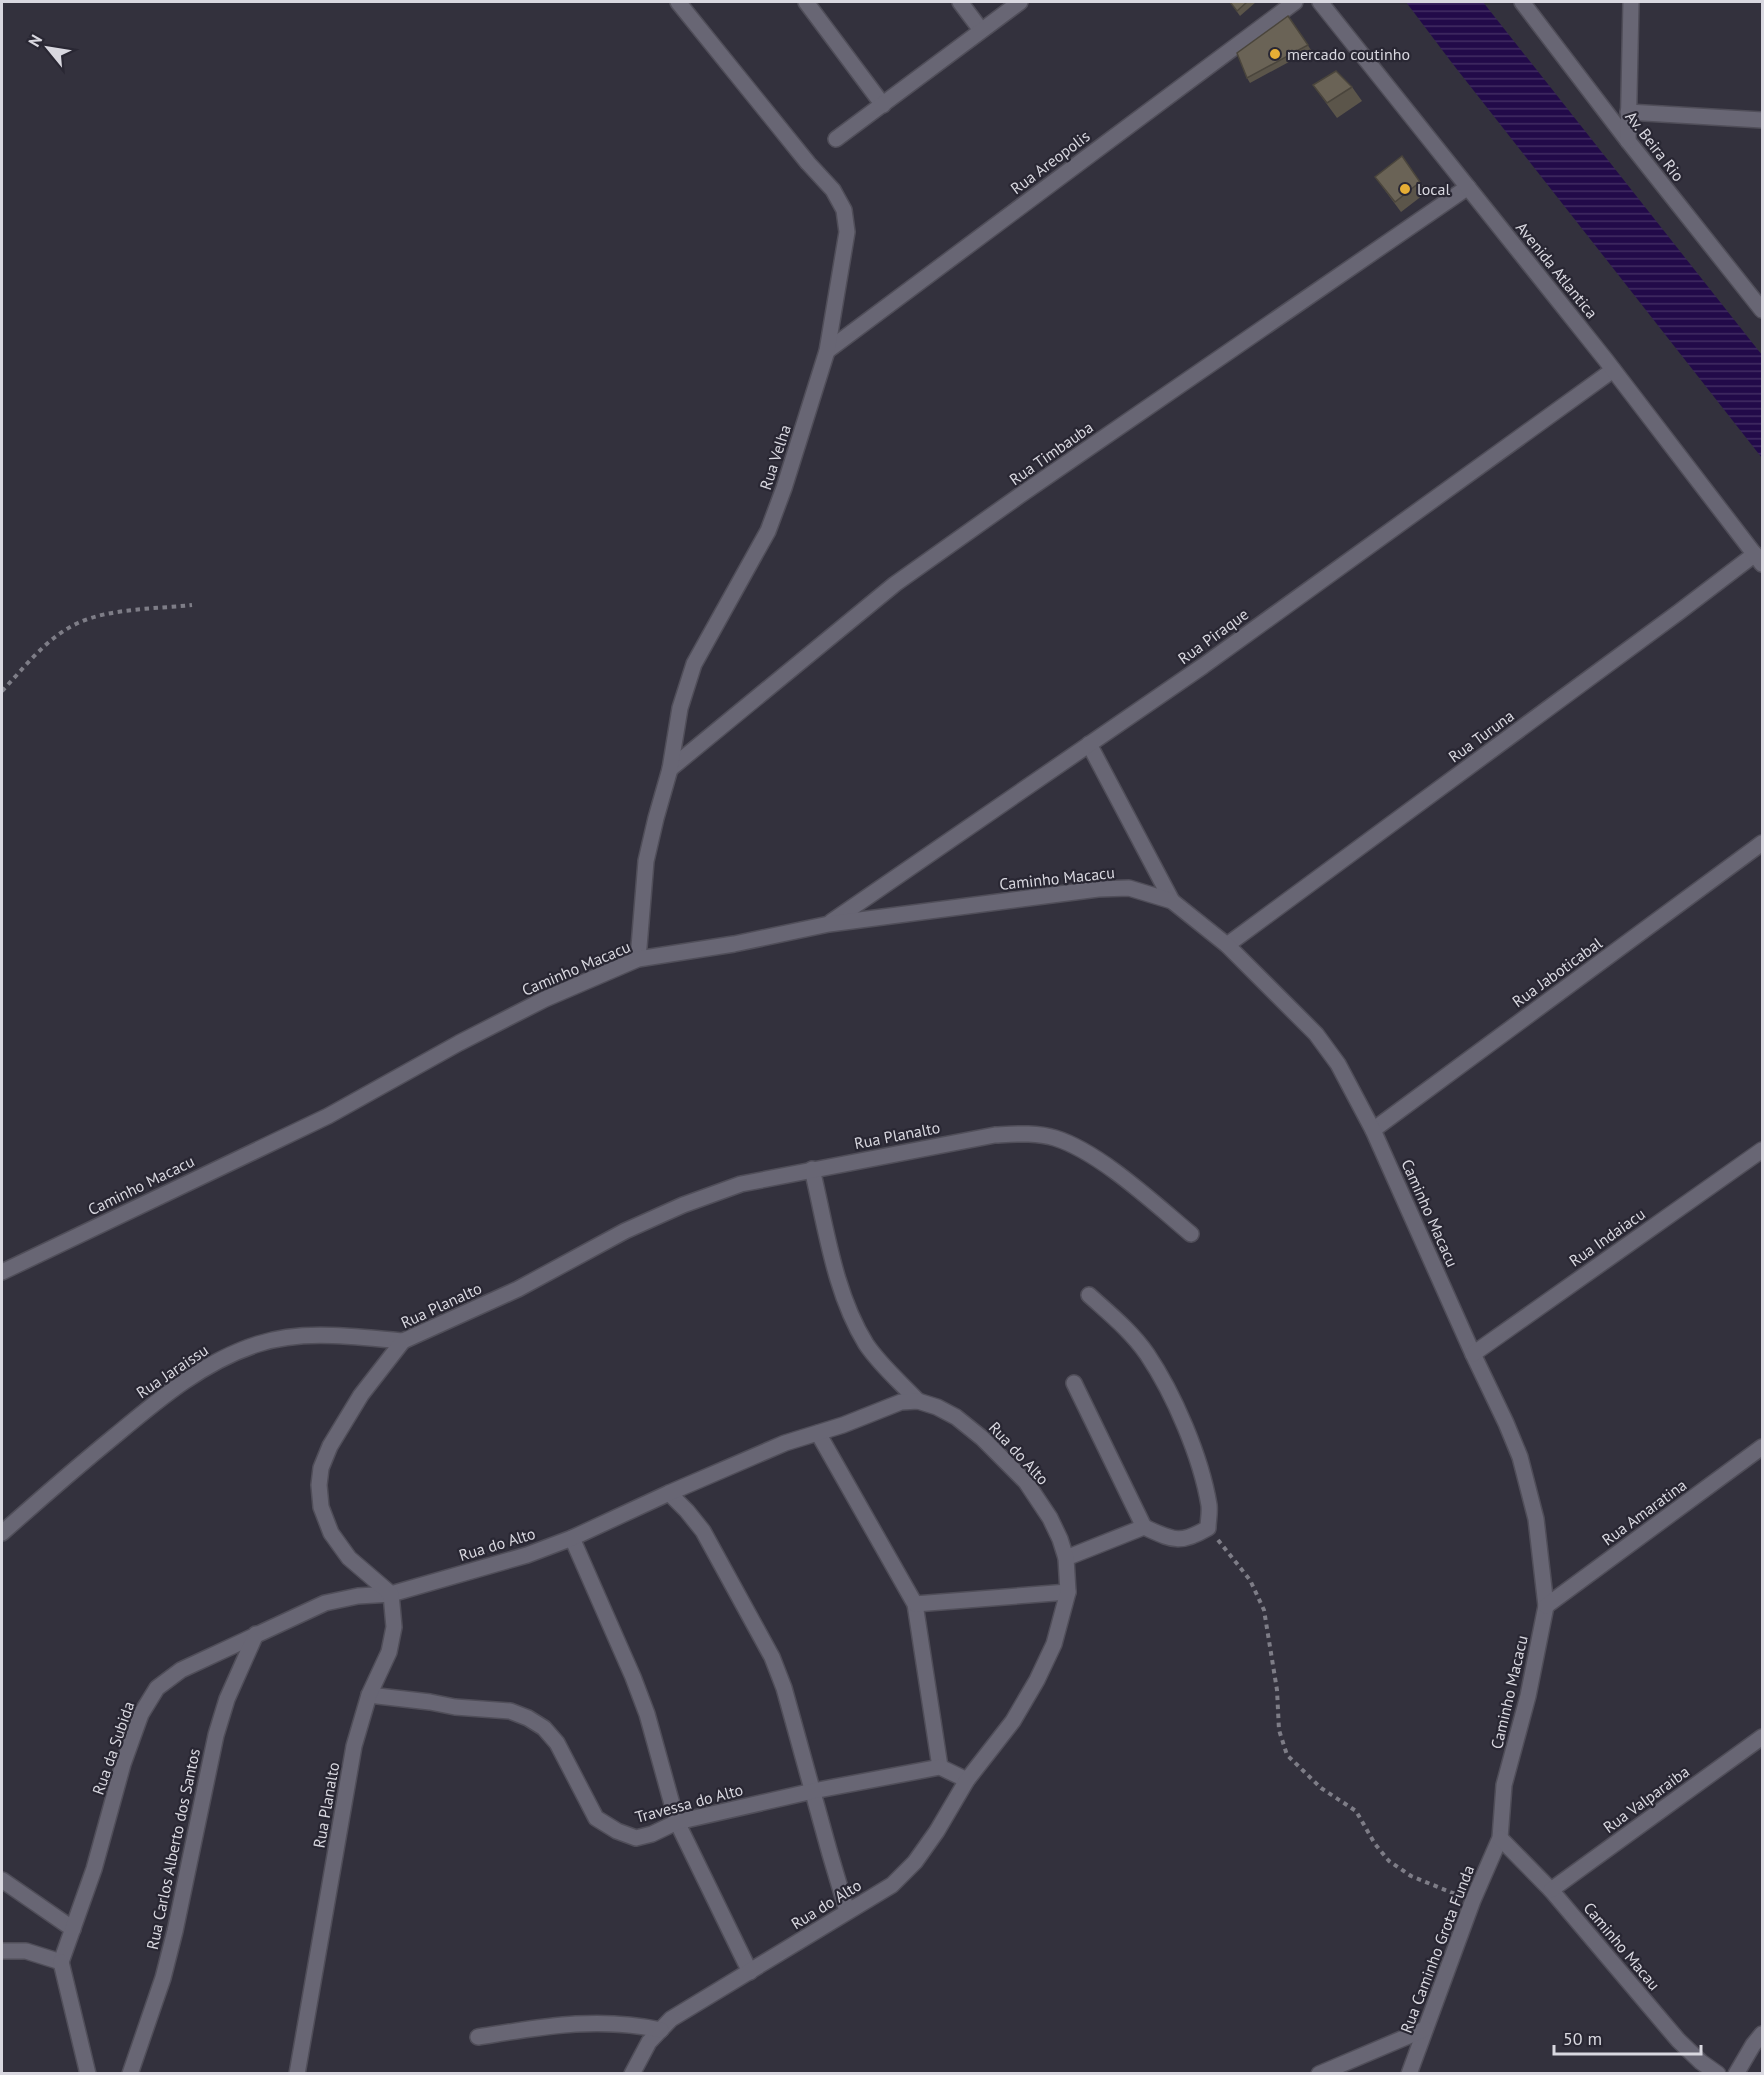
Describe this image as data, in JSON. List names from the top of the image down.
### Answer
{
  "streets": {
    "street": [
      "Av. Beira Rio",
      "Rua Areopolis",
      "Avenida Atlantica",
      "Rua Timbauba",
      "Rua Velha",
      "Rua Piraque",
      "Rua Turuna",
      "Caminho Macacu",
      "Rua Jaboticabal",
      "Rua Planalto",
      "Rua Indaiacu",
      "Rua Jaraissu",
      "Rua do Alto",
      "Rua Amaratina",
      "Rua da Subida",
      "Rua Valparaiba",
      "Travessa do Alto",
      "Rua Carlos Alberto dos Santos",
      "Caminho Macau",
      "Rua Caminho Grota Funda"
    ]
  },
  "crossings": [
    ["Rua Areopolis", "Rua Velha"],
    ["Avenida Atlantica", "Rua Timbauba"],
    ["Avenida Atlantica", "Rua Piraque"],
    ["Avenida Atlantica", "Rua Turuna"],
    ["Rua Timbauba", "Rua Velha"],
    ["Rua Velha", "Caminho Macacu"],
    ["Rua Piraque", "Caminho Macacu"],
    ["Rua Turuna", "Caminho Macacu"],
    ["Caminho Macacu", "Rua Jaboticabal"],
    ["Caminho Macacu", "Rua Indaiacu"],
    ["Caminho Macacu", "Rua Amaratina"],
    ["Caminho Macacu", "Caminho Macau"],
    ["Caminho Macacu", "Rua Caminho Grota Funda"],
    ["Rua Planalto", "Rua Jaraissu"],
    ["Rua Planalto", "Rua do Alto"],
    ["Rua Planalto", "Rua da Subida"],
    ["Rua Planalto", "Travessa do Alto"],
    ["Rua do Alto", "Rua da Subida"],
    ["Rua da Subida", "Rua Carlos Alberto dos Santos"],
    ["Rua Valparaiba", "Caminho Macau"],
    ["Caminho Macau", "Rua Caminho Grota Funda"]
  ],
  "places": ["mercado coutinho", "local"],
  "scale_bar": "50 m",
  "north": "top left"
}
